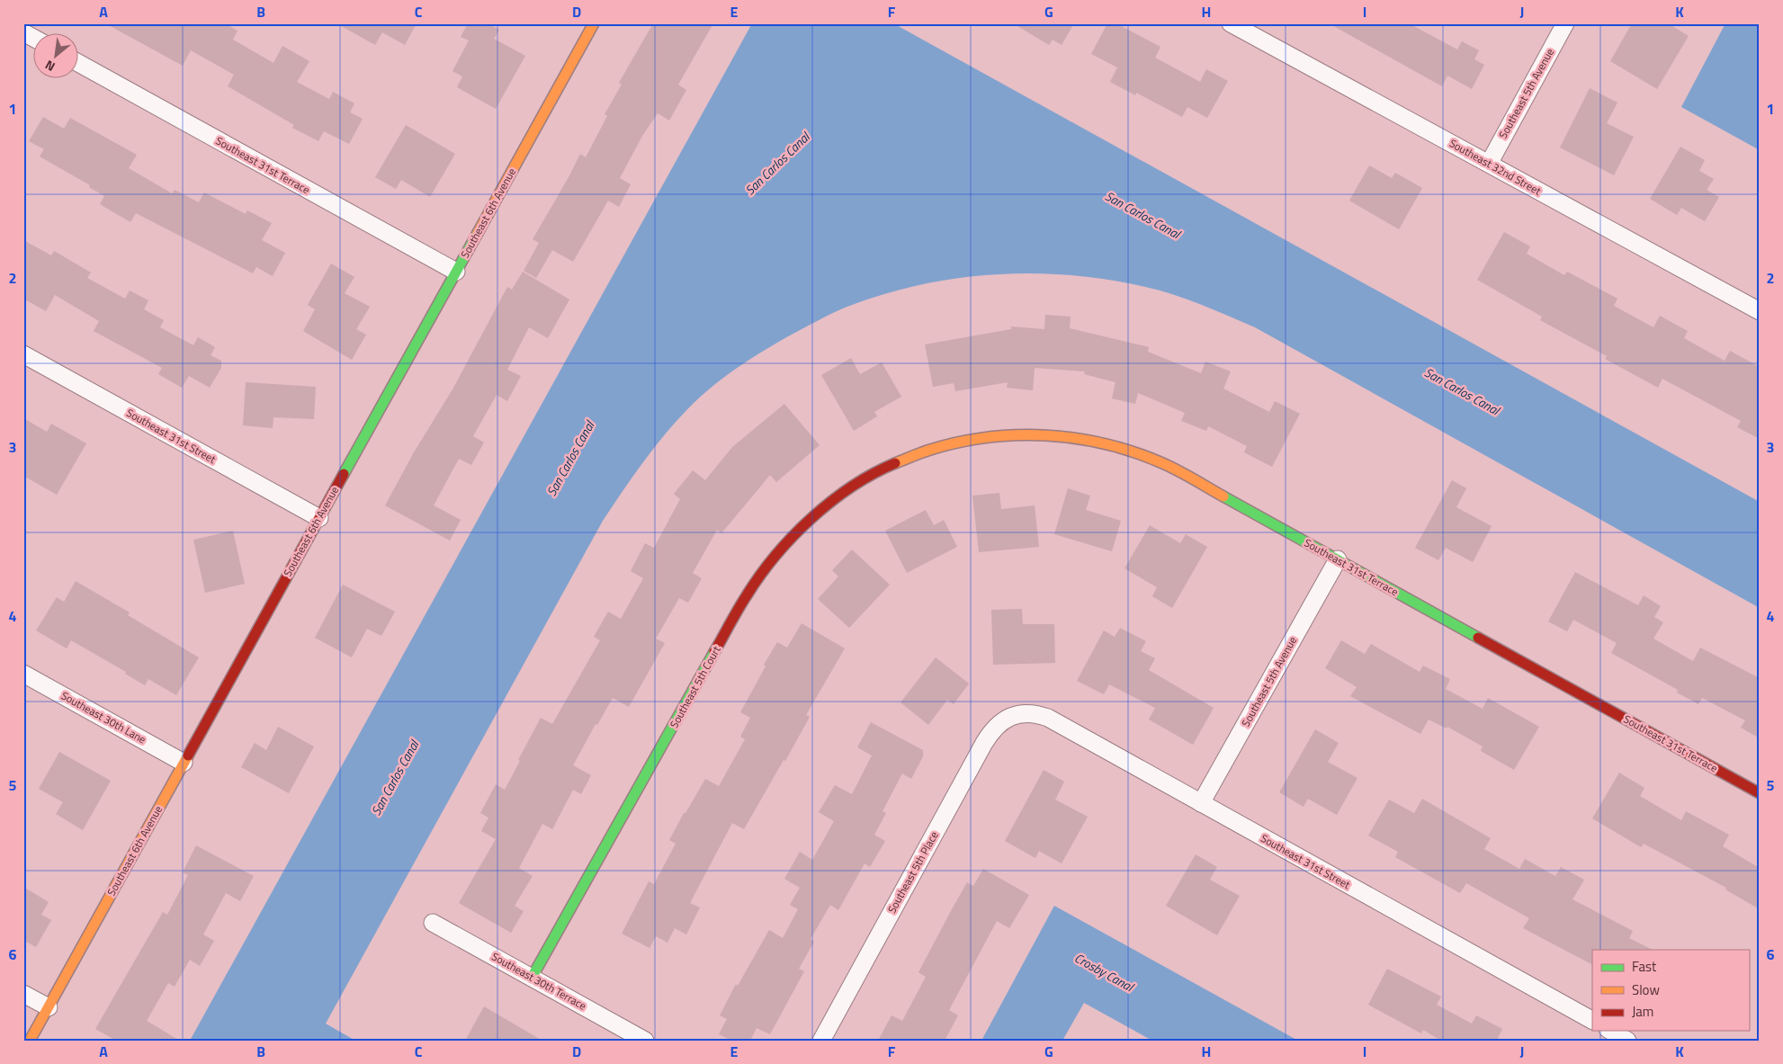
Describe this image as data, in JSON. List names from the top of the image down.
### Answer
{
  "streets": {
    "street": [
      "Southeast 5th Avenue",
      "Southeast 31st Terrace",
      "Southeast 32nd Street",
      "Southeast 6th Avenue",
      "Southeast 31st Street",
      "Southeast 5th Court",
      "Southeast 30th Lane",
      "Southeast 5th Place",
      "Southeast 30th Terrace"
    ]
  },
  "crossings": [
    ["Southeast 5th Avenue", "Southeast 31st Terrace"],
    ["Southeast 5th Avenue", "Southeast 32nd Street"],
    ["Southeast 5th Avenue", "Southeast 31st Street"],
    ["Southeast 31st Terrace", "Southeast 6th Avenue"],
    ["Southeast 31st Terrace", "Southeast 5th Court"],
    ["Southeast 6th Avenue", "Southeast 31st Street"],
    ["Southeast 6th Avenue", "Southeast 30th Lane"],
    ["Southeast 31st Street", "Southeast 5th Place"],
    ["Southeast 5th Court", "Southeast 30th Terrace"]
  ],
  "water": ["San Carlos Canal", "Crosby Canal"],
  "legend": ["Fast", "Slow", "Jam"],
  "north": "bottom left",
  "grid": {
    "columns": [
      "A",
      "B",
      "C",
      "D",
      "E",
      "F",
      "G",
      "H",
      "I",
      "J",
      "K"
    ],
    "rows": [
      "1",
      "2",
      "3",
      "4",
      "5",
      "6"
    ]
  }
}
